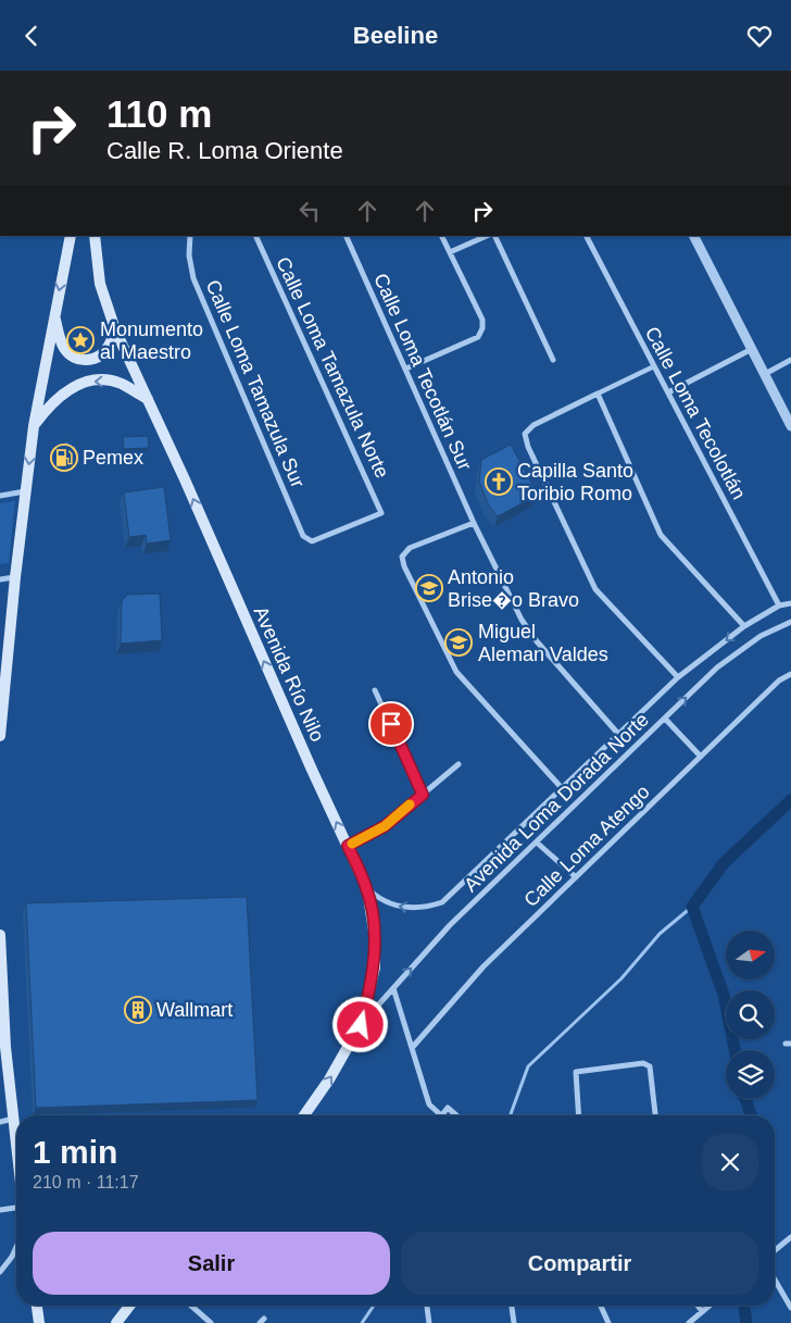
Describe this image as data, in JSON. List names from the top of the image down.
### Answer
{
  "streets": {
    "main road": ["Avenida Río Nilo"],
    "street": [
      "Calle Loma Tamazula Norte",
      "Calle Loma Tecotlán Sur",
      "Calle Loma Tamazula Sur",
      "Calle Loma Tecolotlán",
      "Avenida Loma Dorada Norte",
      "Calle Loma Atengo"
    ]
  },
  "crossings": [
    ["Calle Loma Tamazula Norte", "Calle Loma Tamazula Sur"],
    ["Calle Loma Tecotlán Sur", "Avenida Loma Dorada Norte"],
    ["Calle Loma Tecolotlán", "Avenida Loma Dorada Norte"],
    ["Avenida Río Nilo", "Avenida Loma Dorada Norte"]
  ],
  "one_way": ["Avenida Río Nilo"],
  "places": {
    "place": ["Monumento al Maestro"],
    "fuel station": ["Pemex"],
    "church": ["Capilla Santo Toribio Romo"],
    "school or university": ["Antonio Brise�o Bravo", "Miguel Aleman Valdes"],
    "building": ["Wallmart"]
  },
  "north": "right",
  "page": {
    "header": "Beeline",
    "turn": ["110 m", "Calle R. Loma Oriente"],
    "heading": ["1 min", "210 m · 11:17"],
    "buttons": ["Salir", "Compartir"]
  }
}
